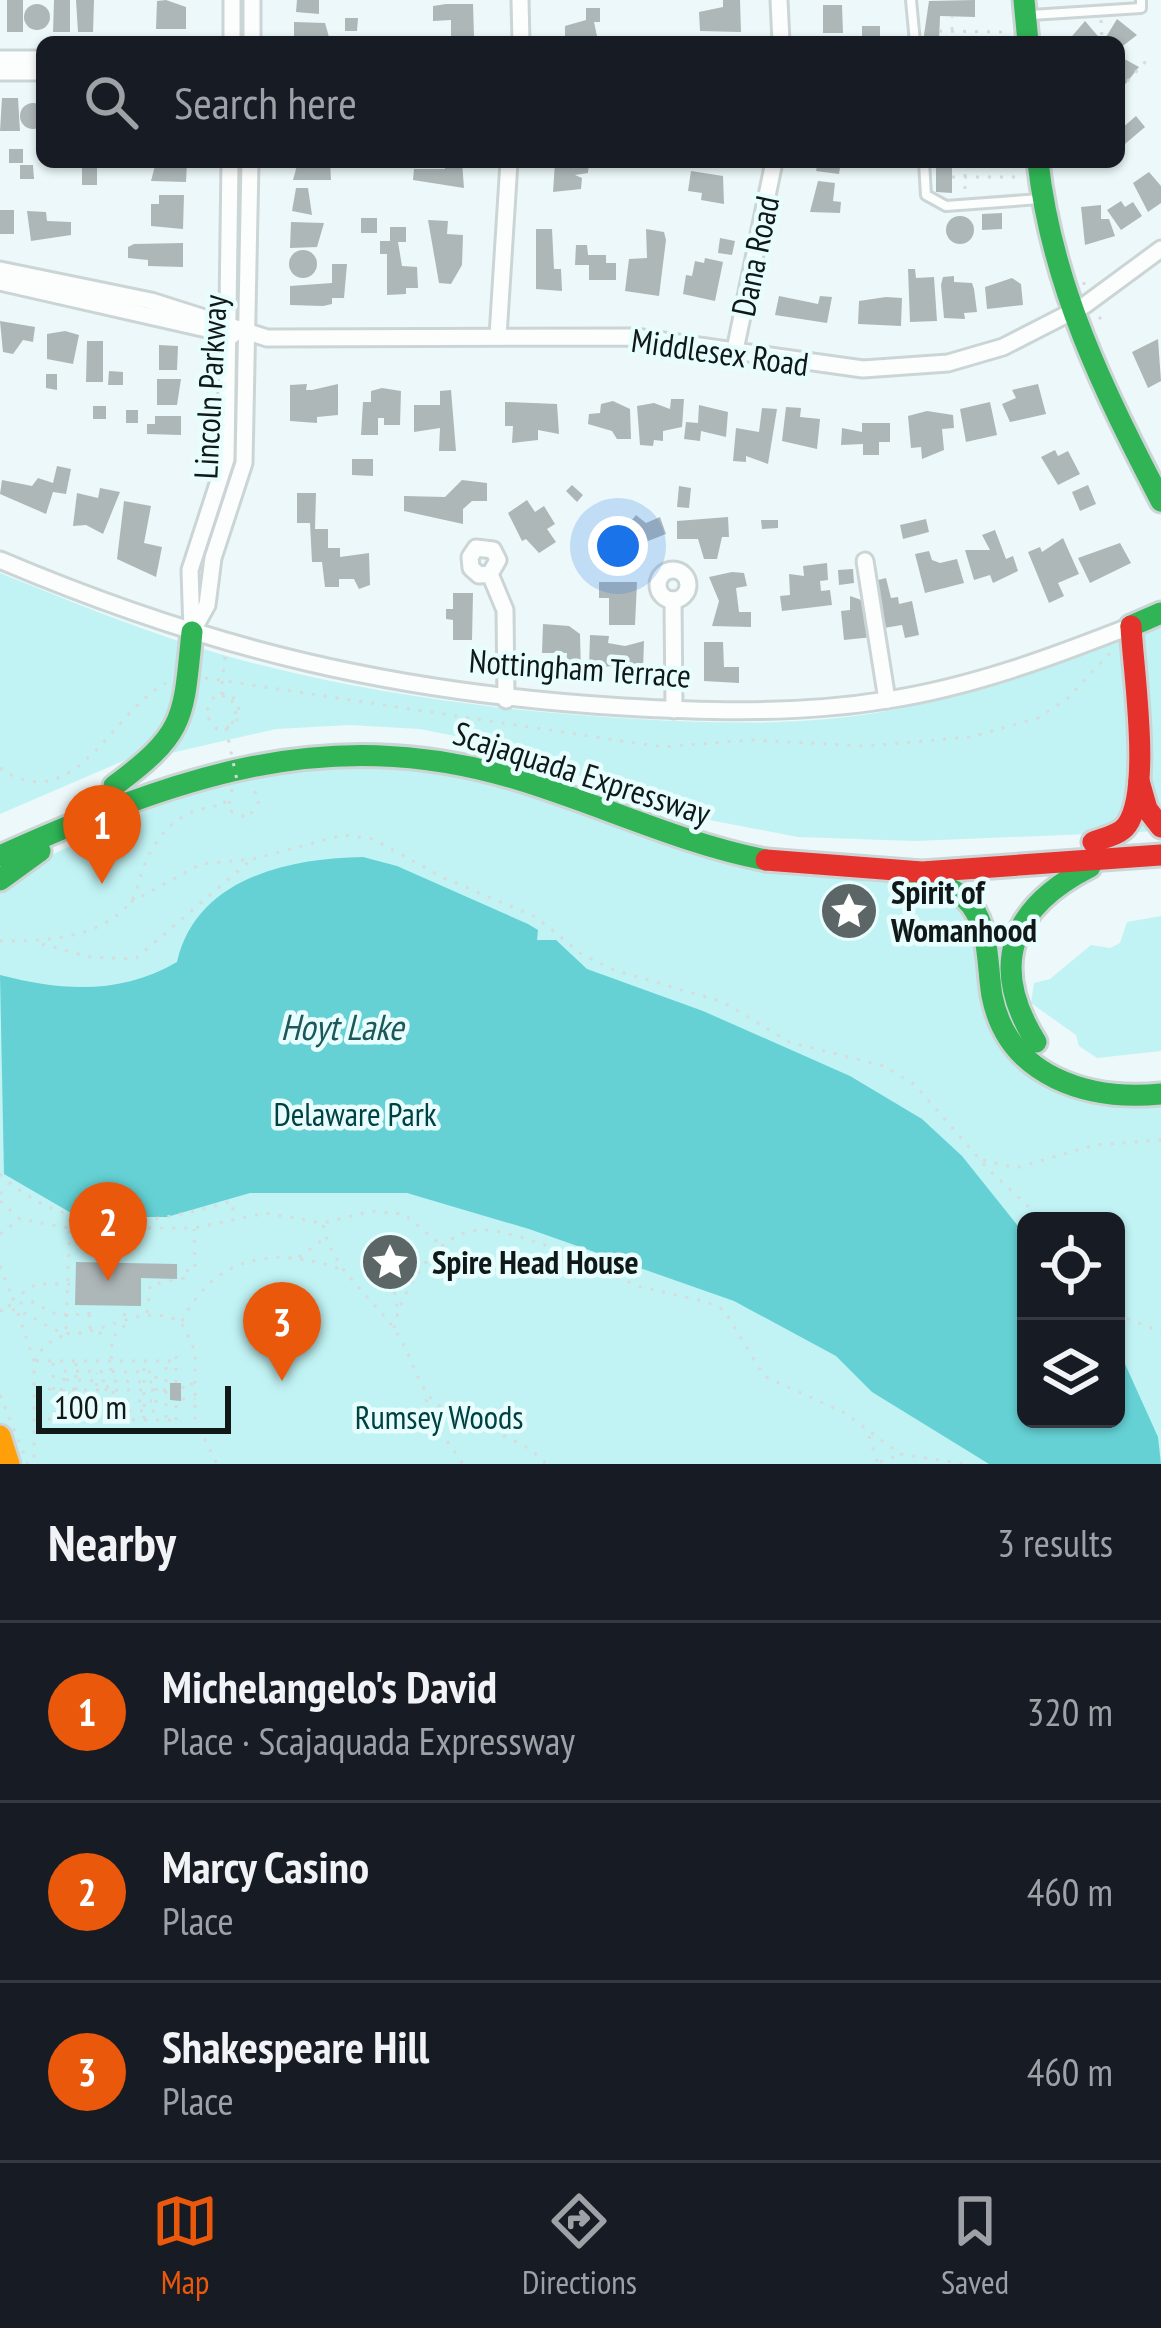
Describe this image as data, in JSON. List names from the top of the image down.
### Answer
{
  "streets": {
    "main road": ["Nottingham Terrace", "Scajaquada Expressway"],
    "street": ["Dana Road", "Middlesex Road", "Lincoln Parkway"]
  },
  "crossings": [
    ["Dana Road", "Middlesex Road"],
    ["Middlesex Road", "Lincoln Parkway"],
    ["Lincoln Parkway", "Nottingham Terrace"]
  ],
  "water": ["Hoyt Lake"],
  "parks": ["Delaware Park", "Rumsey Woods"],
  "places": {
    "place": ["Spirit of Womanhood", "Spire Head House"]
  },
  "scale_bar": "100 m",
  "page": {
    "search": "Search here",
    "pins": ["1", "2", "3"],
    "scale": "100 m",
    "heading": ["Nearby", "3 results"],
    "list": [
      {
        "mark": "1",
        "name": "Michelangelo's David",
        "note": "Place · Scajaquada Expressway",
        "value": "320 m"
      },
      {
        "mark": "2",
        "name": "Marcy Casino",
        "note": "Place",
        "value": "460 m"
      },
      {
        "mark": "3",
        "name": "Shakespeare Hill",
        "note": "Place",
        "value": "460 m"
      }
    ],
    "nav": ["Map", "Directions", "Saved"]
  }
}
